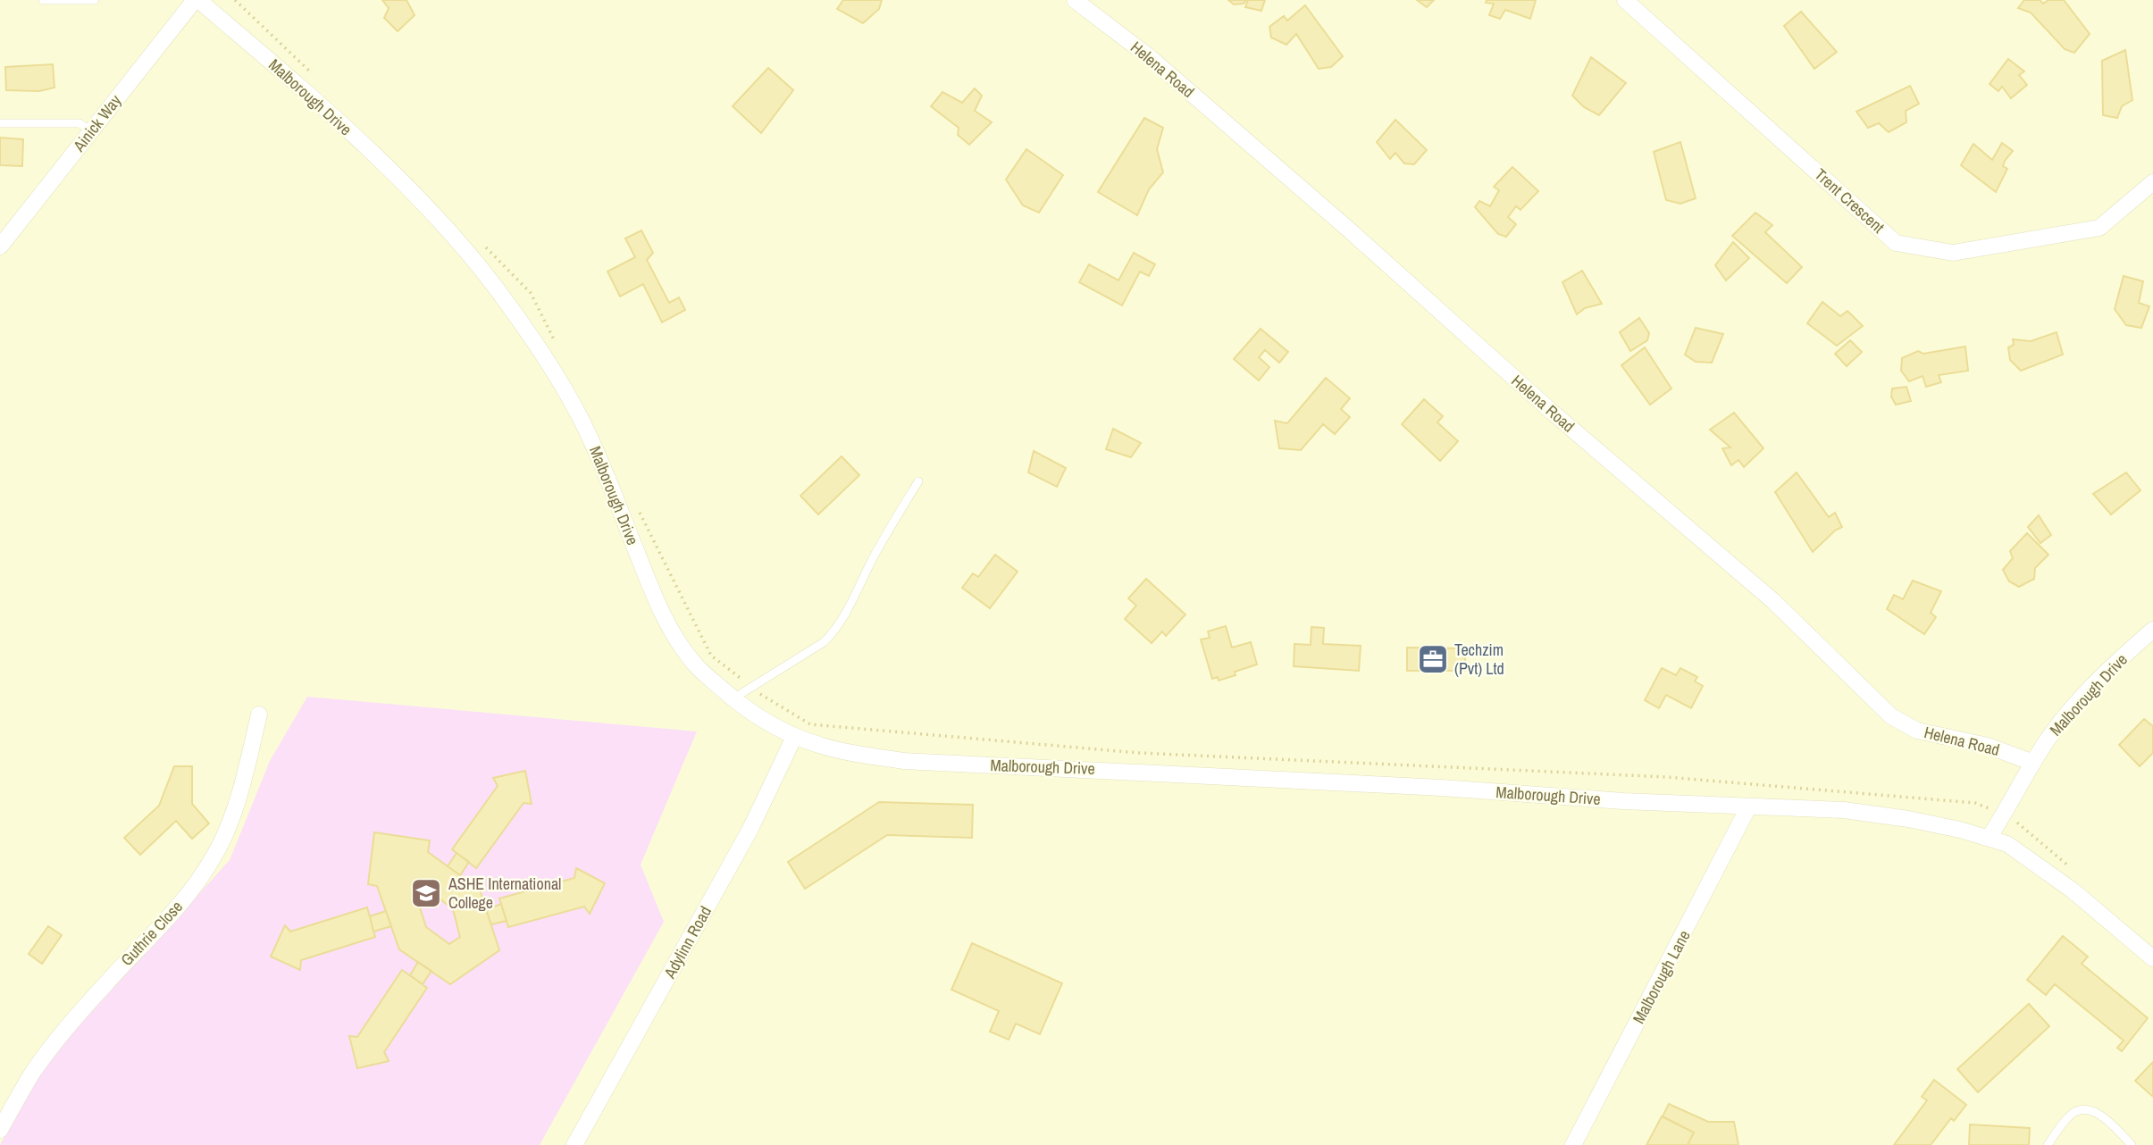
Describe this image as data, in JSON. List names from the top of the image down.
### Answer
{
  "streets": {
    "street": [
      "Helena Road",
      "Malborough Drive",
      "Ainick Way",
      "Trent Crescent",
      "Guthrie Close",
      "Adylinn Road",
      "Malborough Lane"
    ]
  },
  "crossings": [
    ["Helena Road", "Malborough Drive"],
    ["Malborough Drive", "Ainick Way"],
    ["Malborough Drive", "Adylinn Road"],
    ["Malborough Drive", "Malborough Lane"]
  ],
  "places": {
    "office": ["Techzim (Pvt) Ltd"],
    "school or university": ["ASHE International College"]
  }
}
